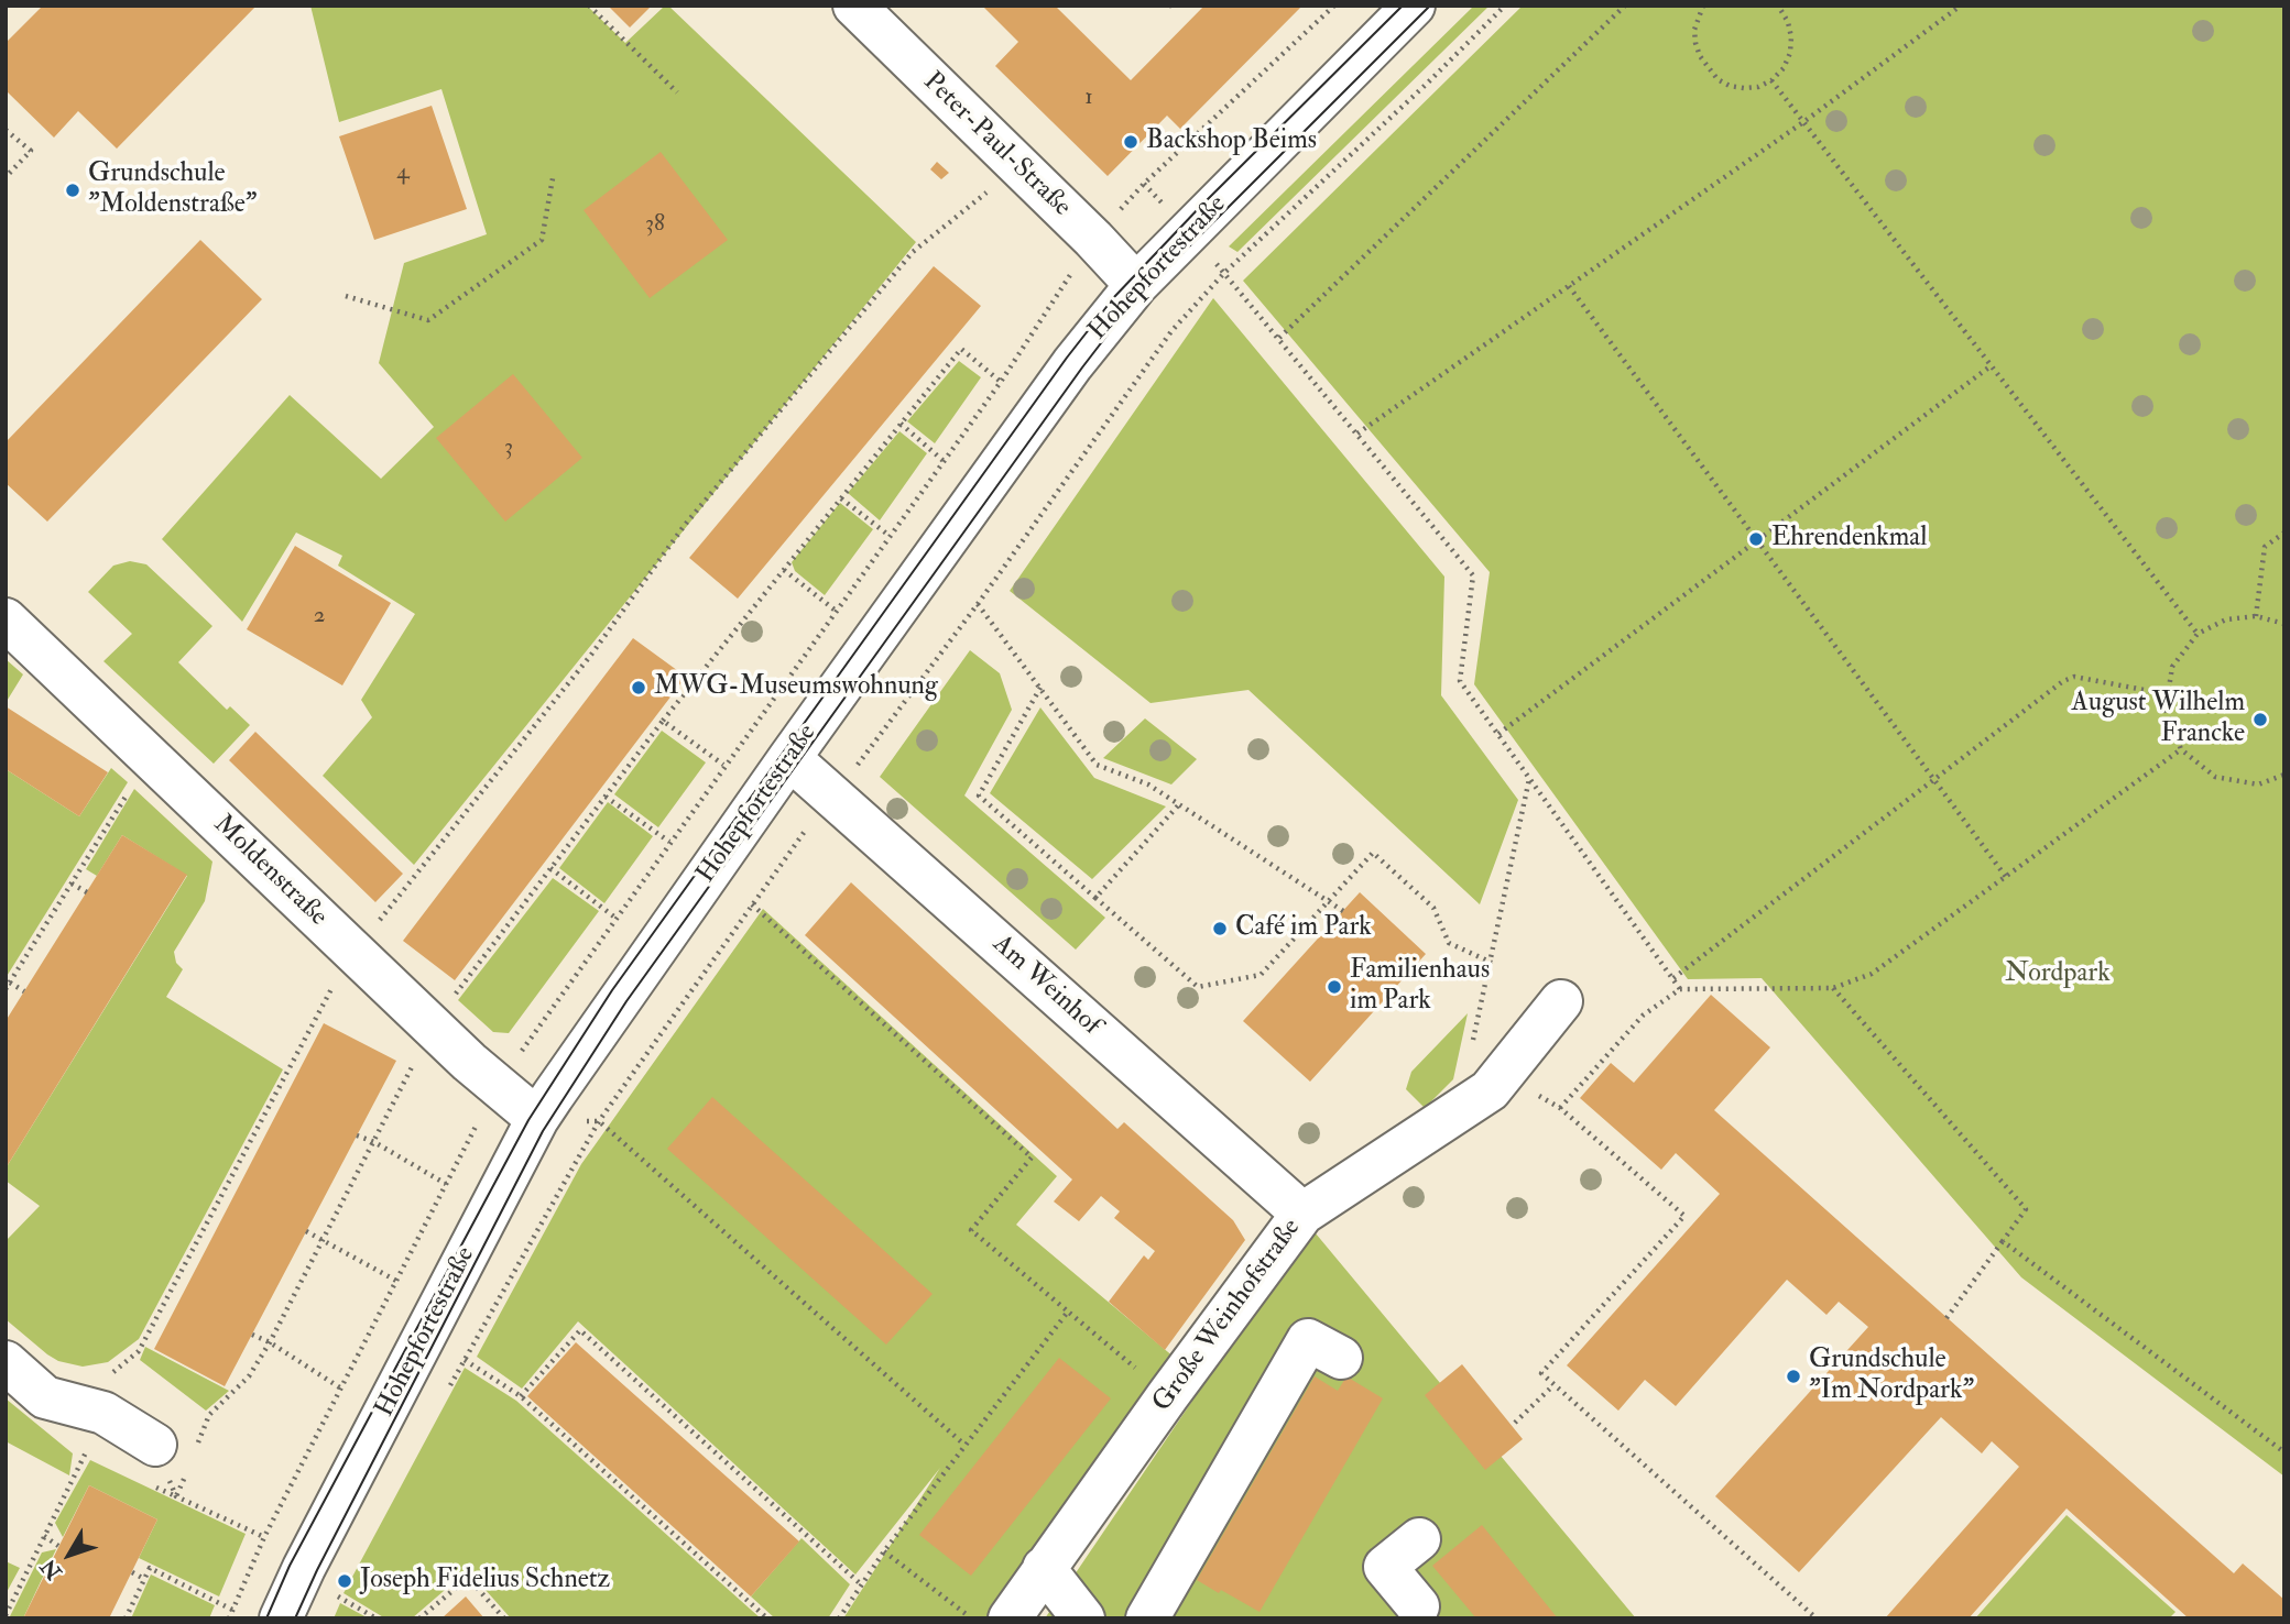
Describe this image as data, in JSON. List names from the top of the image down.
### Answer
{
  "streets": {
    "street": [
      "Peter-Paul-Straße",
      "Hohepfortestraße",
      "Moldenstraße",
      "Am Weinhof",
      "Große Weinhofstraße"
    ]
  },
  "crossings": [
    ["Peter-Paul-Straße", "Hohepfortestraße"],
    ["Hohepfortestraße", "Moldenstraße"],
    ["Hohepfortestraße", "Am Weinhof"],
    ["Am Weinhof", "Große Weinhofstraße"]
  ],
  "parks": ["Nordpark"],
  "places": [
    "Backshop Beims",
    "Grundschule \"Moldenstraße\"",
    "Ehrendenkmal",
    "MWG-Museumswohnung",
    "August Wilhelm Francke",
    "Café im Park",
    "Familienhaus im Park",
    "Grundschule \"Im Nordpark\"",
    "Joseph Fidelius Schnetz"
  ],
  "house_numbers": [
    "1",
    "4",
    "38",
    "3",
    "2"
  ],
  "north": "bottom left"
}
